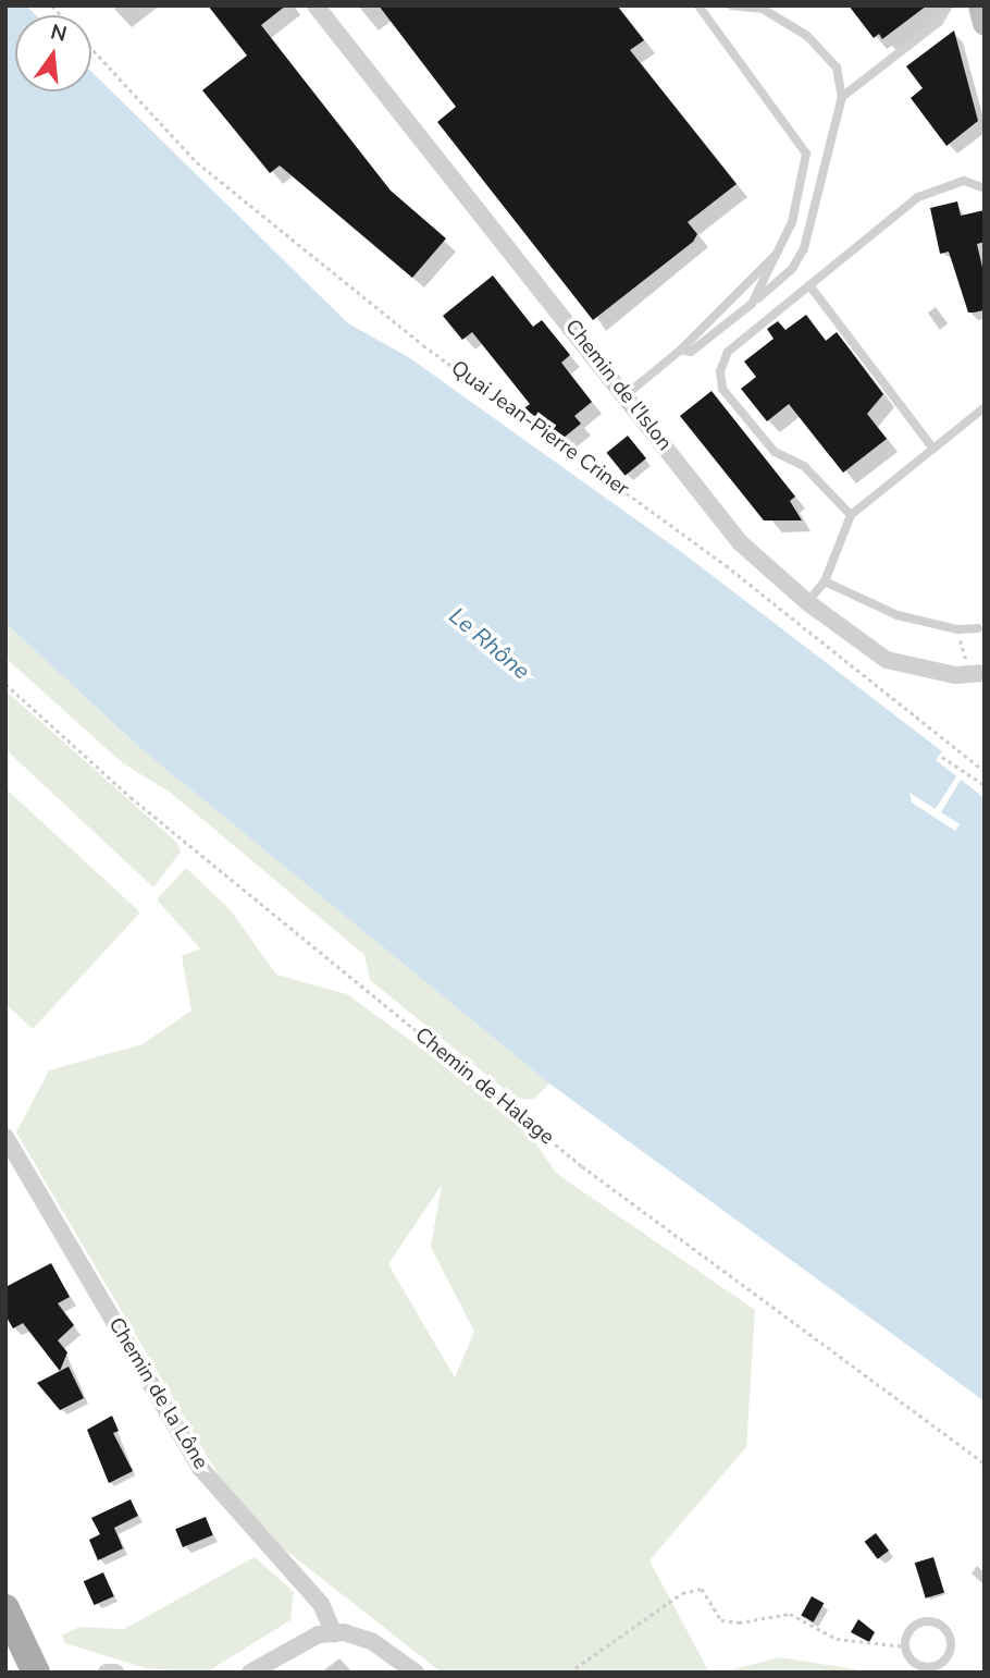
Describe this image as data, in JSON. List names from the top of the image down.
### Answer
{
  "streets": {
    "street": ["Chemin de l'Islon", "Chemin de la Lône"],
    "path": ["Quai Jean-Pierre Criner", "Chemin de Halage"]
  },
  "water": ["Le Rhône"],
  "north": "top"
}
